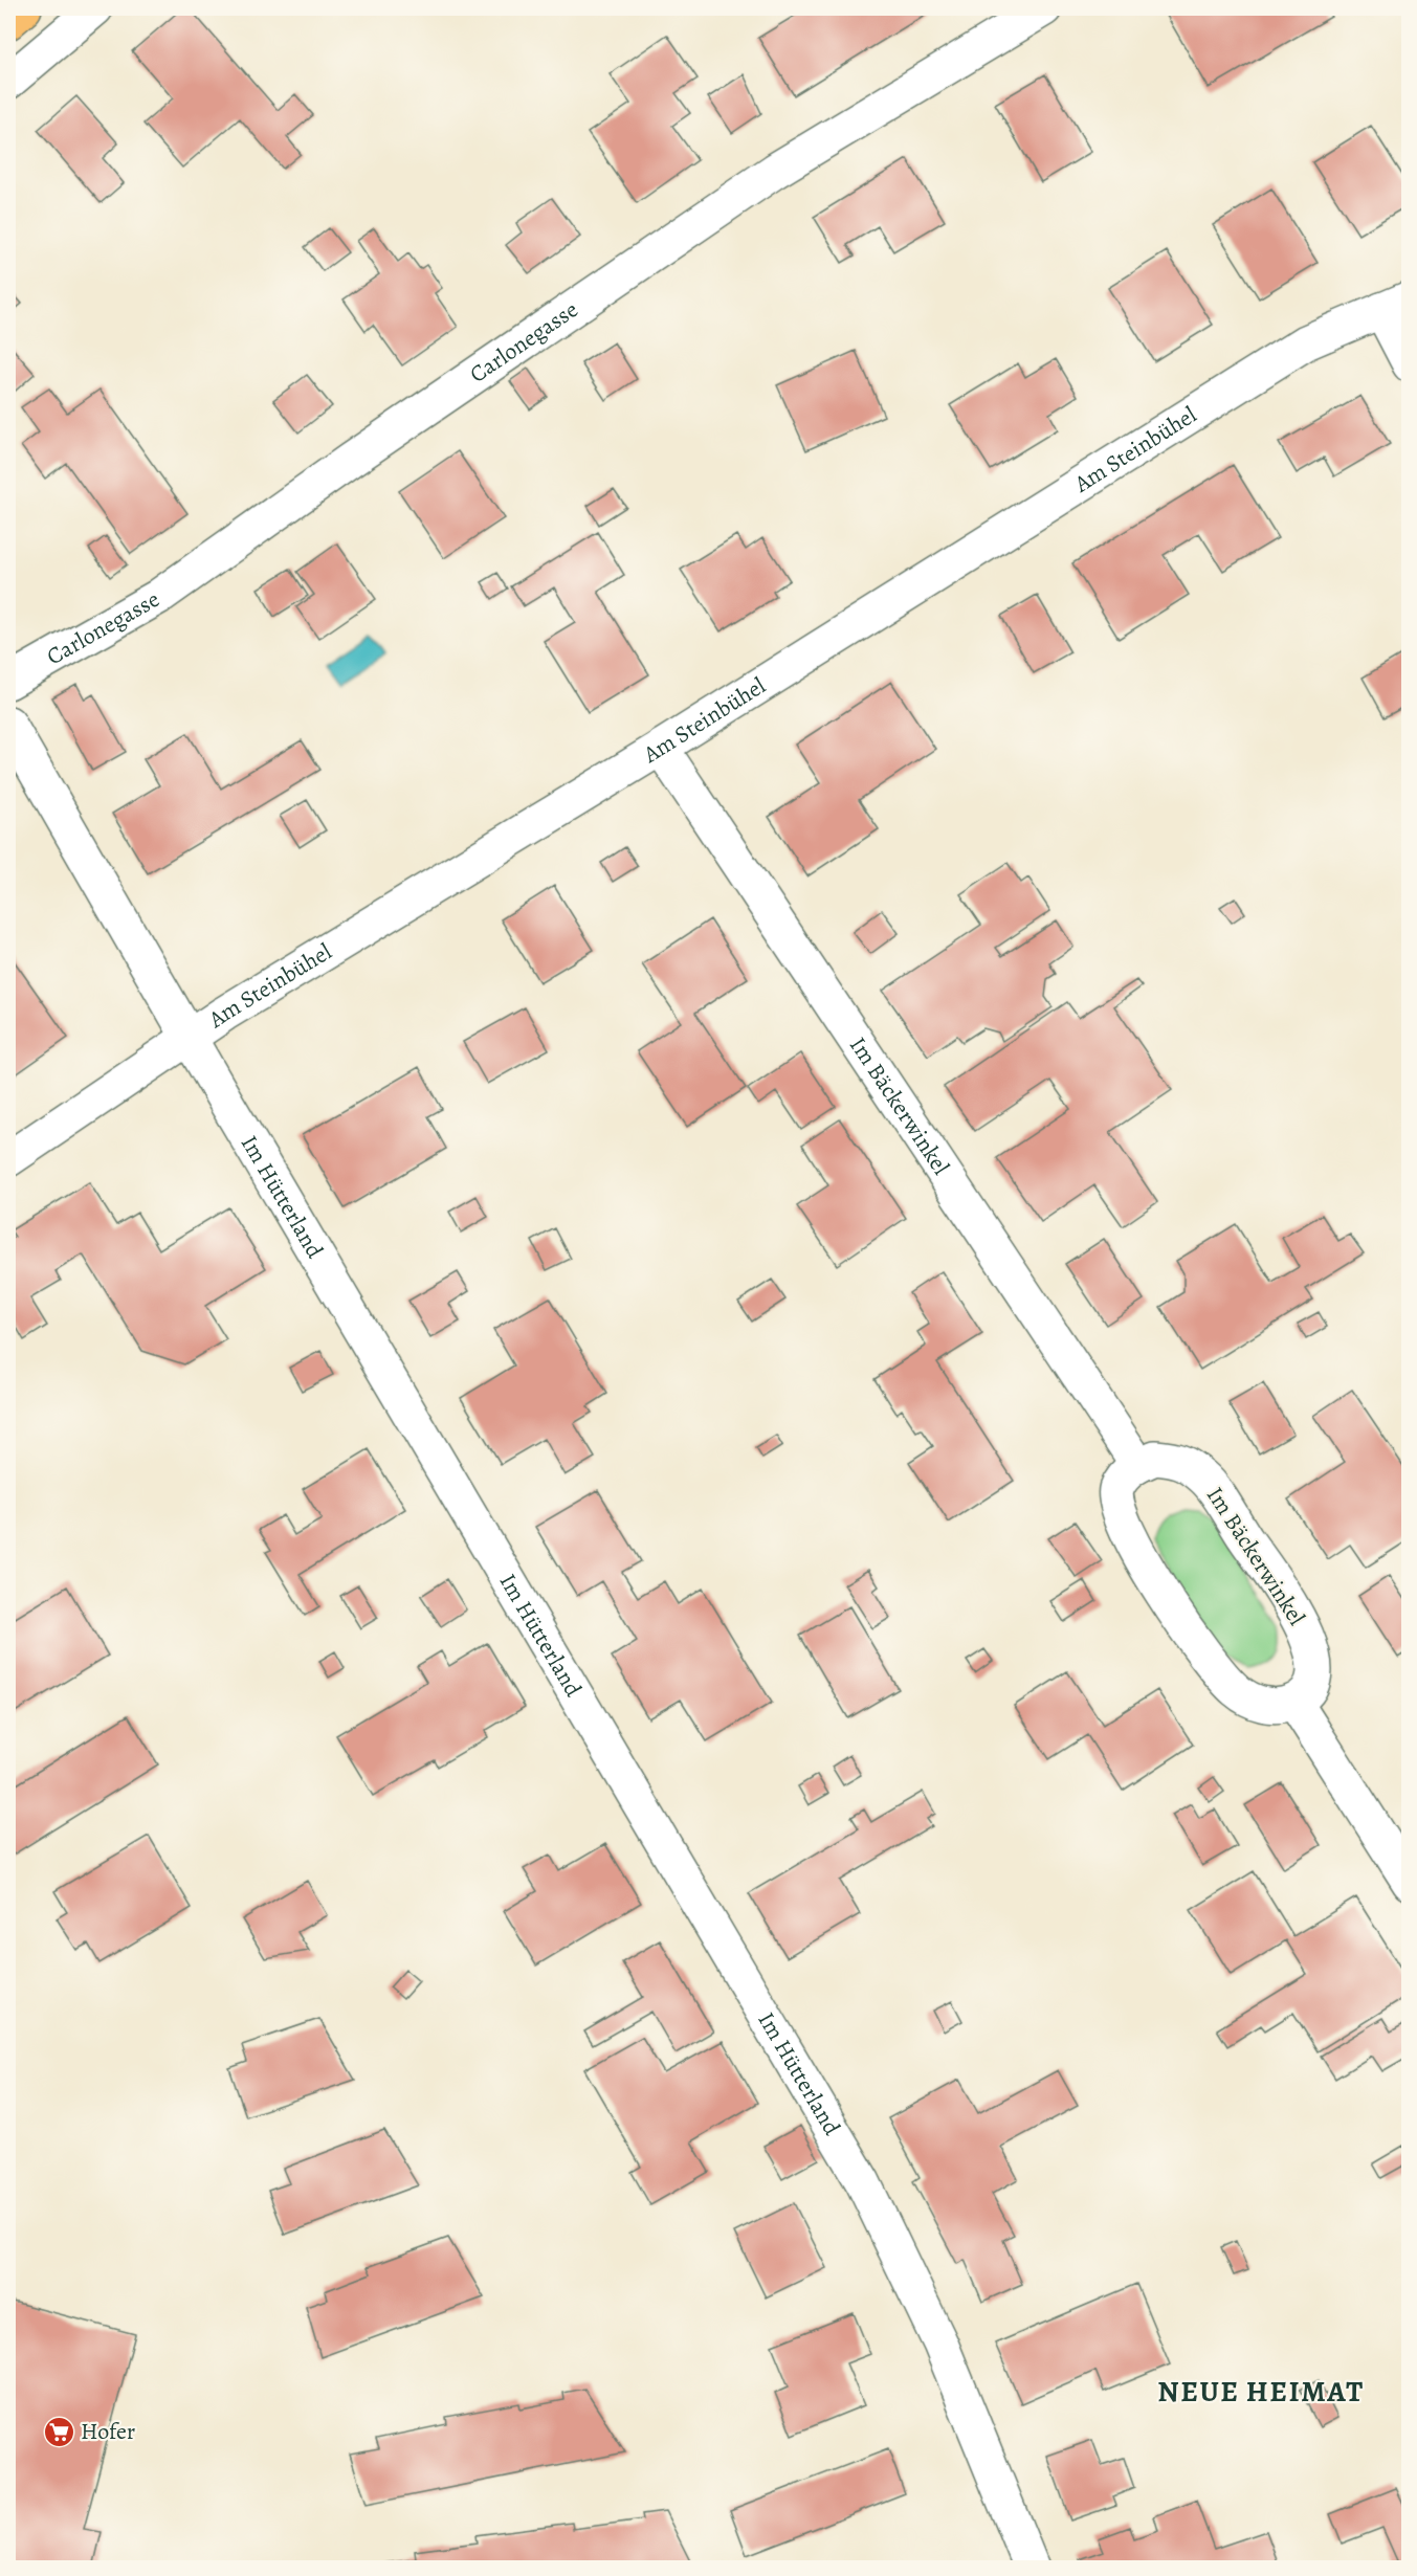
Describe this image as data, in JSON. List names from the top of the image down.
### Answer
{
  "streets": {
    "street": [
      "Carlonegasse",
      "Am Steinbühel",
      "Im Bäckerwinkel",
      "Im Hütterland"
    ]
  },
  "crossings": [
    ["Am Steinbühel", "Im Bäckerwinkel"],
    ["Am Steinbühel", "Im Hütterland"]
  ],
  "districts": ["NEUE HEIMAT"],
  "places": {
    "supermarket": ["Hofer"]
  }
}
